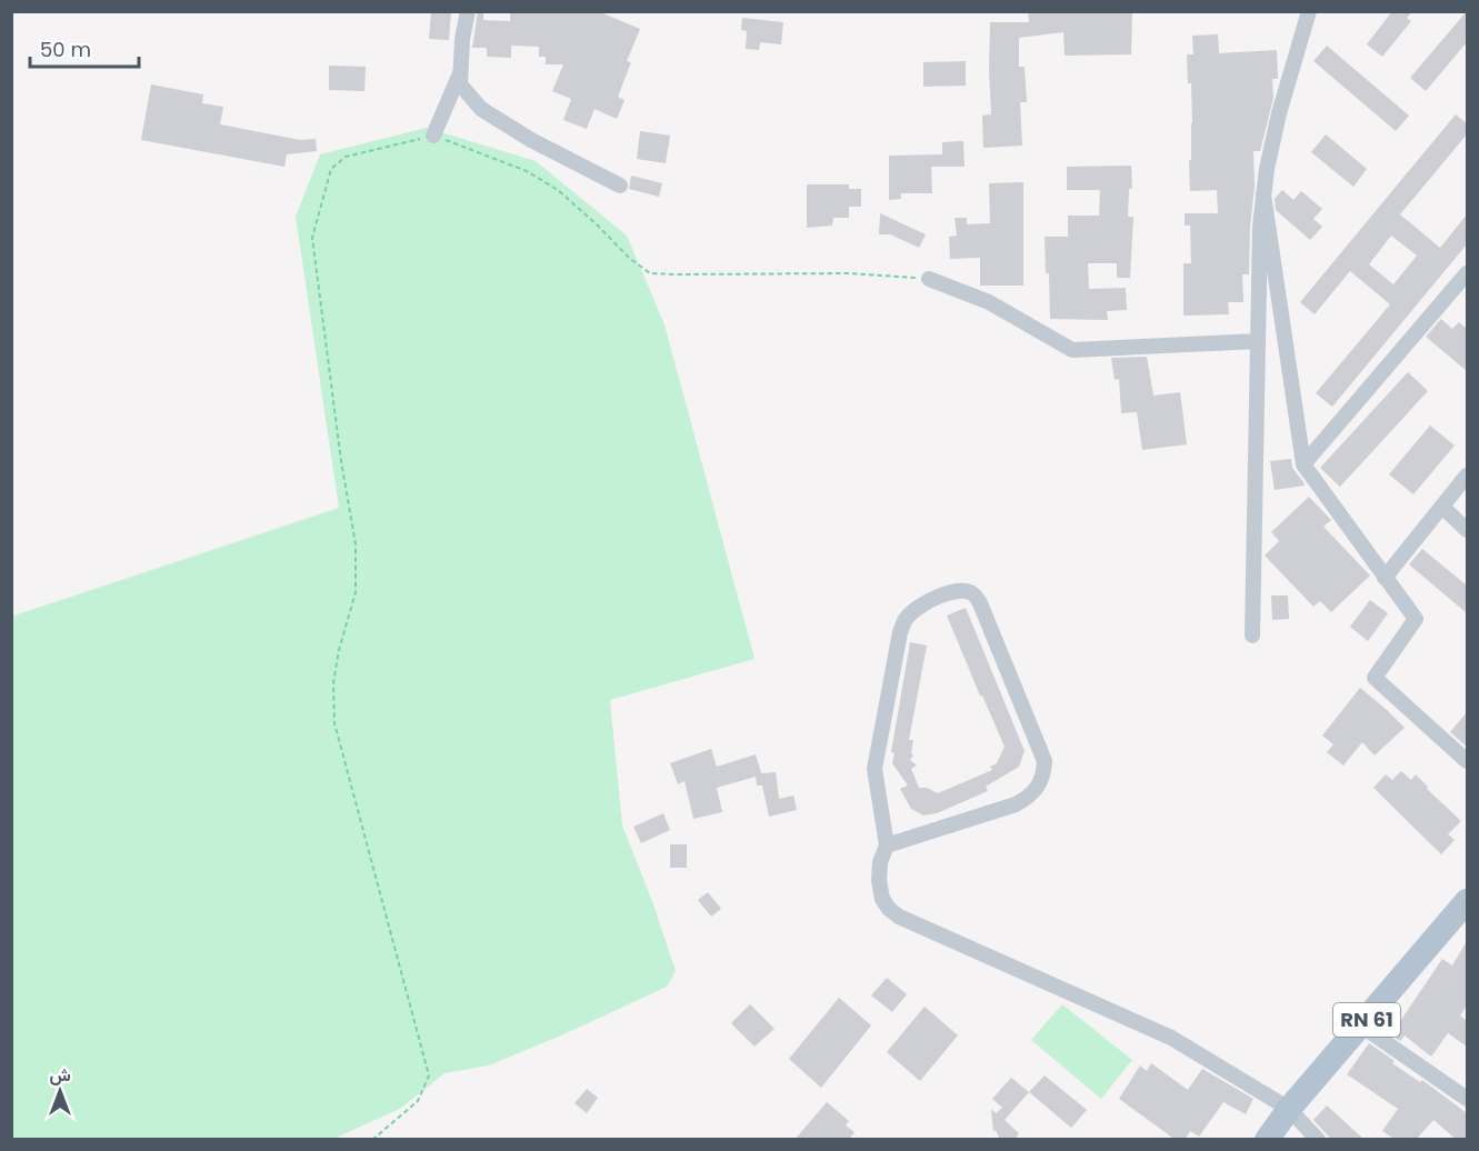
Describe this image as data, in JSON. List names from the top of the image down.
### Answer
{
  "streets": {
    "main road": ["RN 61"]
  },
  "scale_bar": "50 m",
  "north": "top"
}
